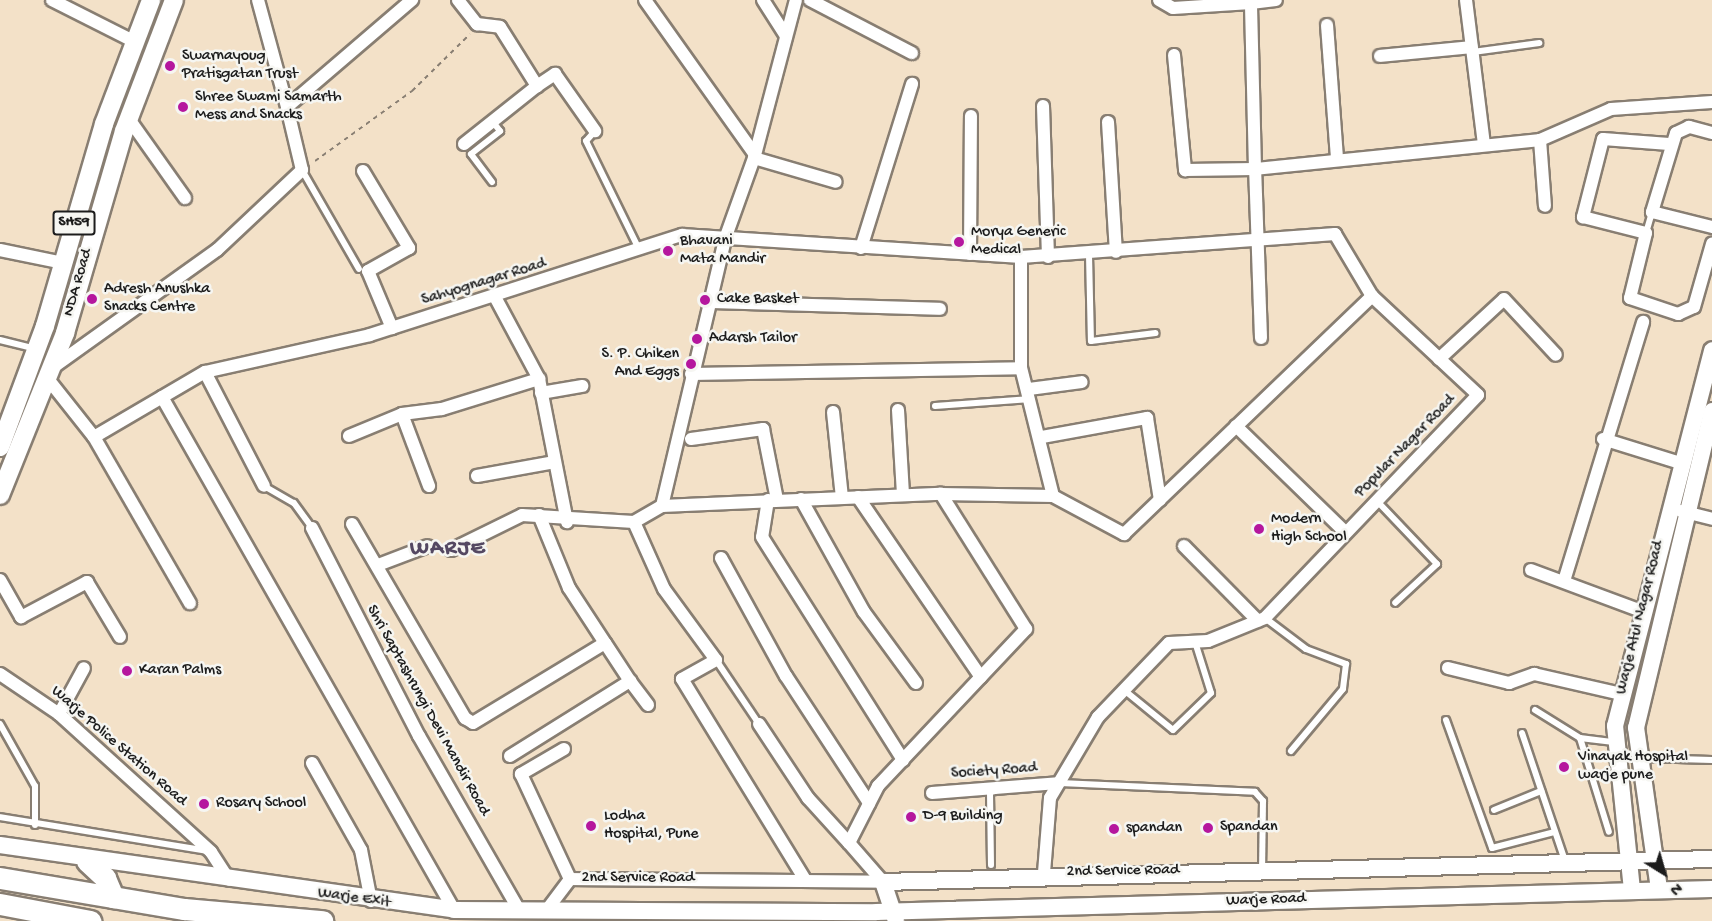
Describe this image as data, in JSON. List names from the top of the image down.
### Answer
{
  "streets": {
    "main road": ["SH59", "NDA Road"],
    "street": [
      "Sahyognagar Road",
      "Popular Nagar Road",
      "Warje Atul Nagar Road",
      "Shri Saptashrungi Devi Mandir Road",
      "Warje Police Station Road",
      "Society Road",
      "2nd Service Road",
      "Warje Exit",
      "Warje Road"
    ]
  },
  "crossings": [
    ["Sahyognagar Road", "Popular Nagar Road"],
    ["Popular Nagar Road", "Society Road"],
    ["Popular Nagar Road", "2nd Service Road"],
    ["Warje Atul Nagar Road", "2nd Service Road"],
    ["Warje Atul Nagar Road", "Warje Road"],
    ["Shri Saptashrungi Devi Mandir Road", "Warje Exit"],
    ["Warje Police Station Road", "Warje Exit"],
    ["2nd Service Road", "Warje Exit"],
    ["Warje Exit", "Warje Road"]
  ],
  "districts": ["WARJE"],
  "places": [
    "Swarnayoug Pratisgatan Trust",
    "Shree Swami Samarth Mess and Snacks",
    "Morya Generic Medical",
    "Bhavani Mata Mandir",
    "Adresh Anushka Snacks Centre",
    "Cake Basket",
    "Adarsh Tailor",
    "S. P. Chiken And Eggs",
    "Modern High School",
    "Karan Palms",
    "Vinayak Hospital warje pune",
    "Rosary School",
    "D-9 Building",
    "Lodha Hospital, Pune",
    "Spandan",
    "spandan"
  ],
  "north": "bottom right"
}
